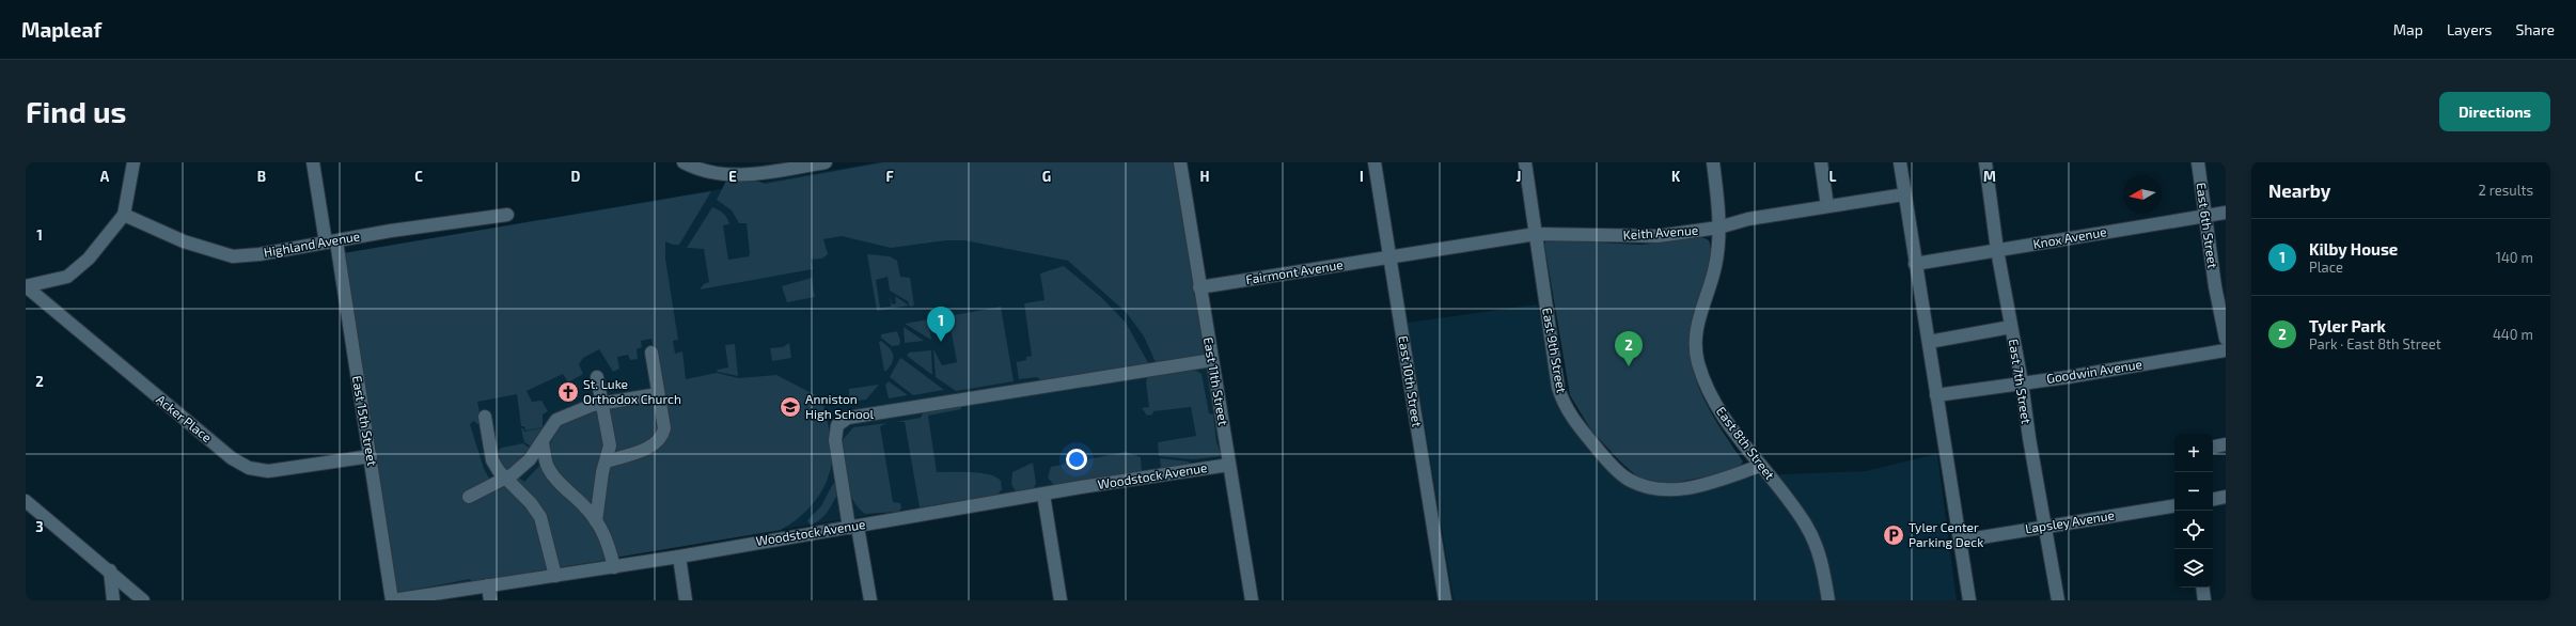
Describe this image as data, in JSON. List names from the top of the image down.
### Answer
{
  "streets": {
    "street": [
      "East 6th Street",
      "Keith Avenue",
      "Knox Avenue",
      "Highland Avenue",
      "Fairmont Avenue",
      "East 9th Street",
      "Goodwin Avenue",
      "East 11th Street",
      "East 10th Street",
      "East 7th Street",
      "Acker Place",
      "East 15th Street",
      "East 8th Street",
      "Woodstock Avenue",
      "Lapsley Avenue"
    ]
  },
  "crossings": [
    ["East 6th Street", "Knox Avenue"],
    ["Keith Avenue", "Fairmont Avenue"],
    ["Keith Avenue", "East 9th Street"],
    ["Keith Avenue", "East 10th Street"],
    ["Keith Avenue", "East 8th Street"],
    ["Knox Avenue", "East 7th Street"],
    ["Highland Avenue", "East 15th Street"],
    ["Fairmont Avenue", "East 11th Street"],
    ["Fairmont Avenue", "East 10th Street"],
    ["East 9th Street", "East 8th Street"],
    ["Goodwin Avenue", "East 7th Street"],
    ["East 11th Street", "Woodstock Avenue"],
    ["East 7th Street", "Lapsley Avenue"],
    ["Acker Place", "East 15th Street"],
    ["East 15th Street", "Woodstock Avenue"]
  ],
  "places": {
    "church": ["St. Luke Orthodox Church"],
    "school or university": ["Anniston High School"],
    "parking": ["Tyler Center Parking Deck"]
  },
  "north": "left",
  "page": {
    "header": "Mapleaf",
    "nav": ["Map", "Layers", "Share"],
    "buttons": "Directions",
    "title": "Find us",
    "heading": ["Nearby", "2 results"],
    "list": [
      {
        "mark": "1",
        "name": "Kilby House",
        "note": "Place",
        "value": "140 m"
      },
      {
        "mark": "2",
        "name": "Tyler Park",
        "note": "Park · East 8th Street",
        "value": "440 m"
      }
    ],
    "pins": ["1", "2"],
    "map_buttons": ["+", "−"]
  },
  "grid": {
    "columns": [
      "A",
      "B",
      "C",
      "D",
      "E",
      "F",
      "G",
      "H",
      "I",
      "J",
      "K",
      "L",
      "M"
    ],
    "rows": ["1", "2", "3"]
  }
}
